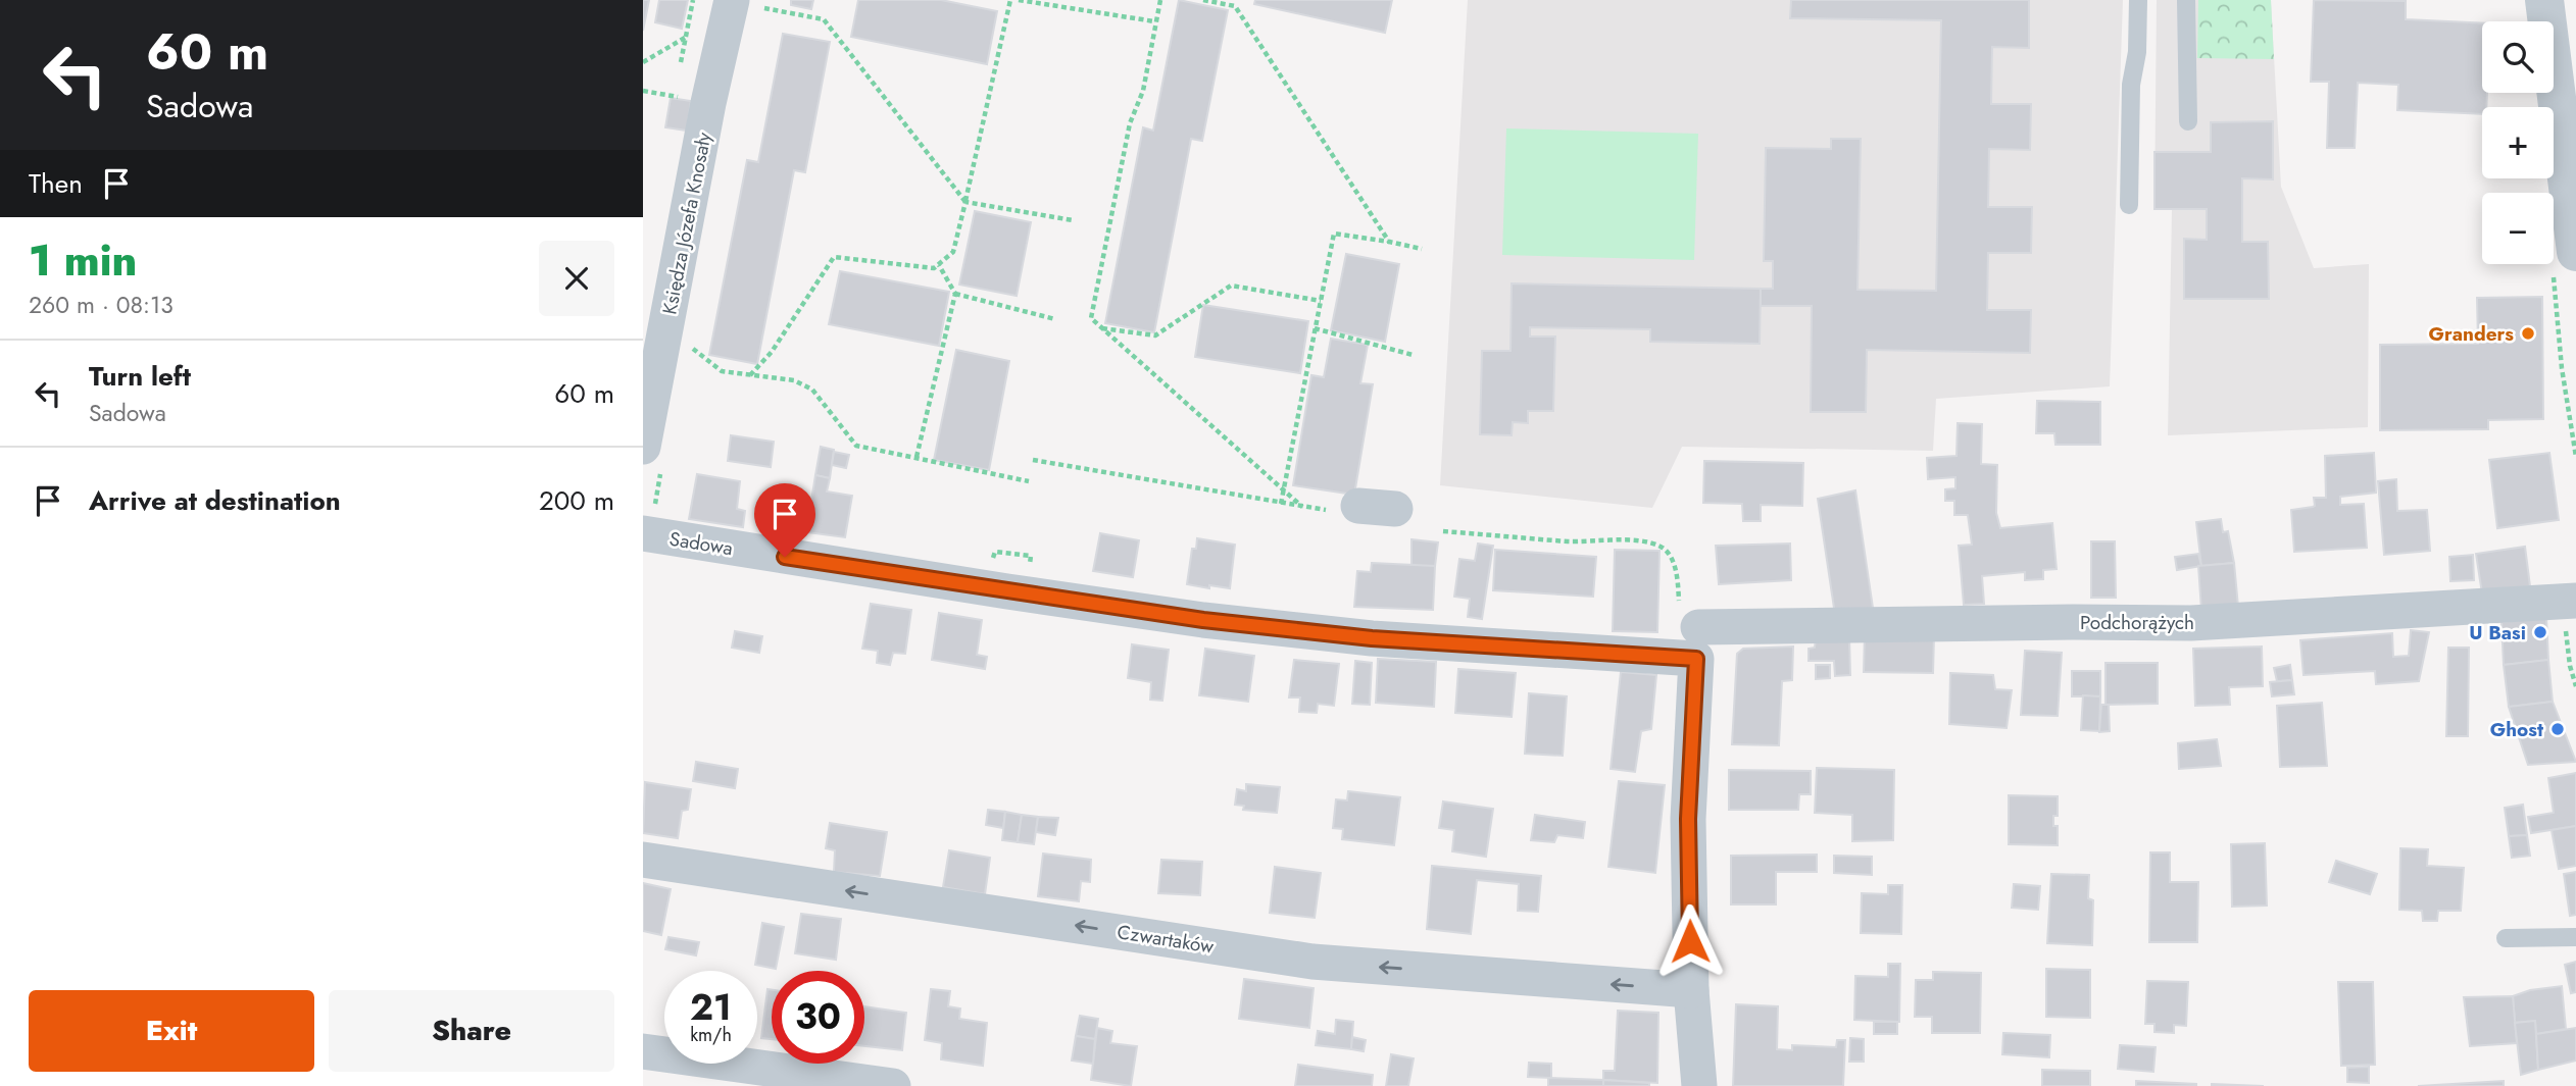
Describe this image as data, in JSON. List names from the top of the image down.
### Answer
{
  "streets": {
    "street": [
      "Księdza Józefa Knosały",
      "Sadowa",
      "Podchorążych",
      "Czwartaków"
    ]
  },
  "crossings": [
    ["Sadowa", "Podchorążych"]
  ],
  "one_way": ["Czwartaków"],
  "places": ["Granders", "U Basi", "Ghost"],
  "page": {
    "turn": ["60 m", "Sadowa"],
    "map_buttons": ["+", "−"],
    "then": "Then",
    "heading": ["1 min", "260 m · 08:13"],
    "list": [
      {
        "name": "Turn left",
        "note": "Sadowa",
        "value": "60 m"
      },
      {
        "name": "Arrive at destination",
        "value": "200 m"
      }
    ],
    "speed": "21 km/h",
    "limit": "30",
    "buttons": ["Exit", "Share"]
  }
}
